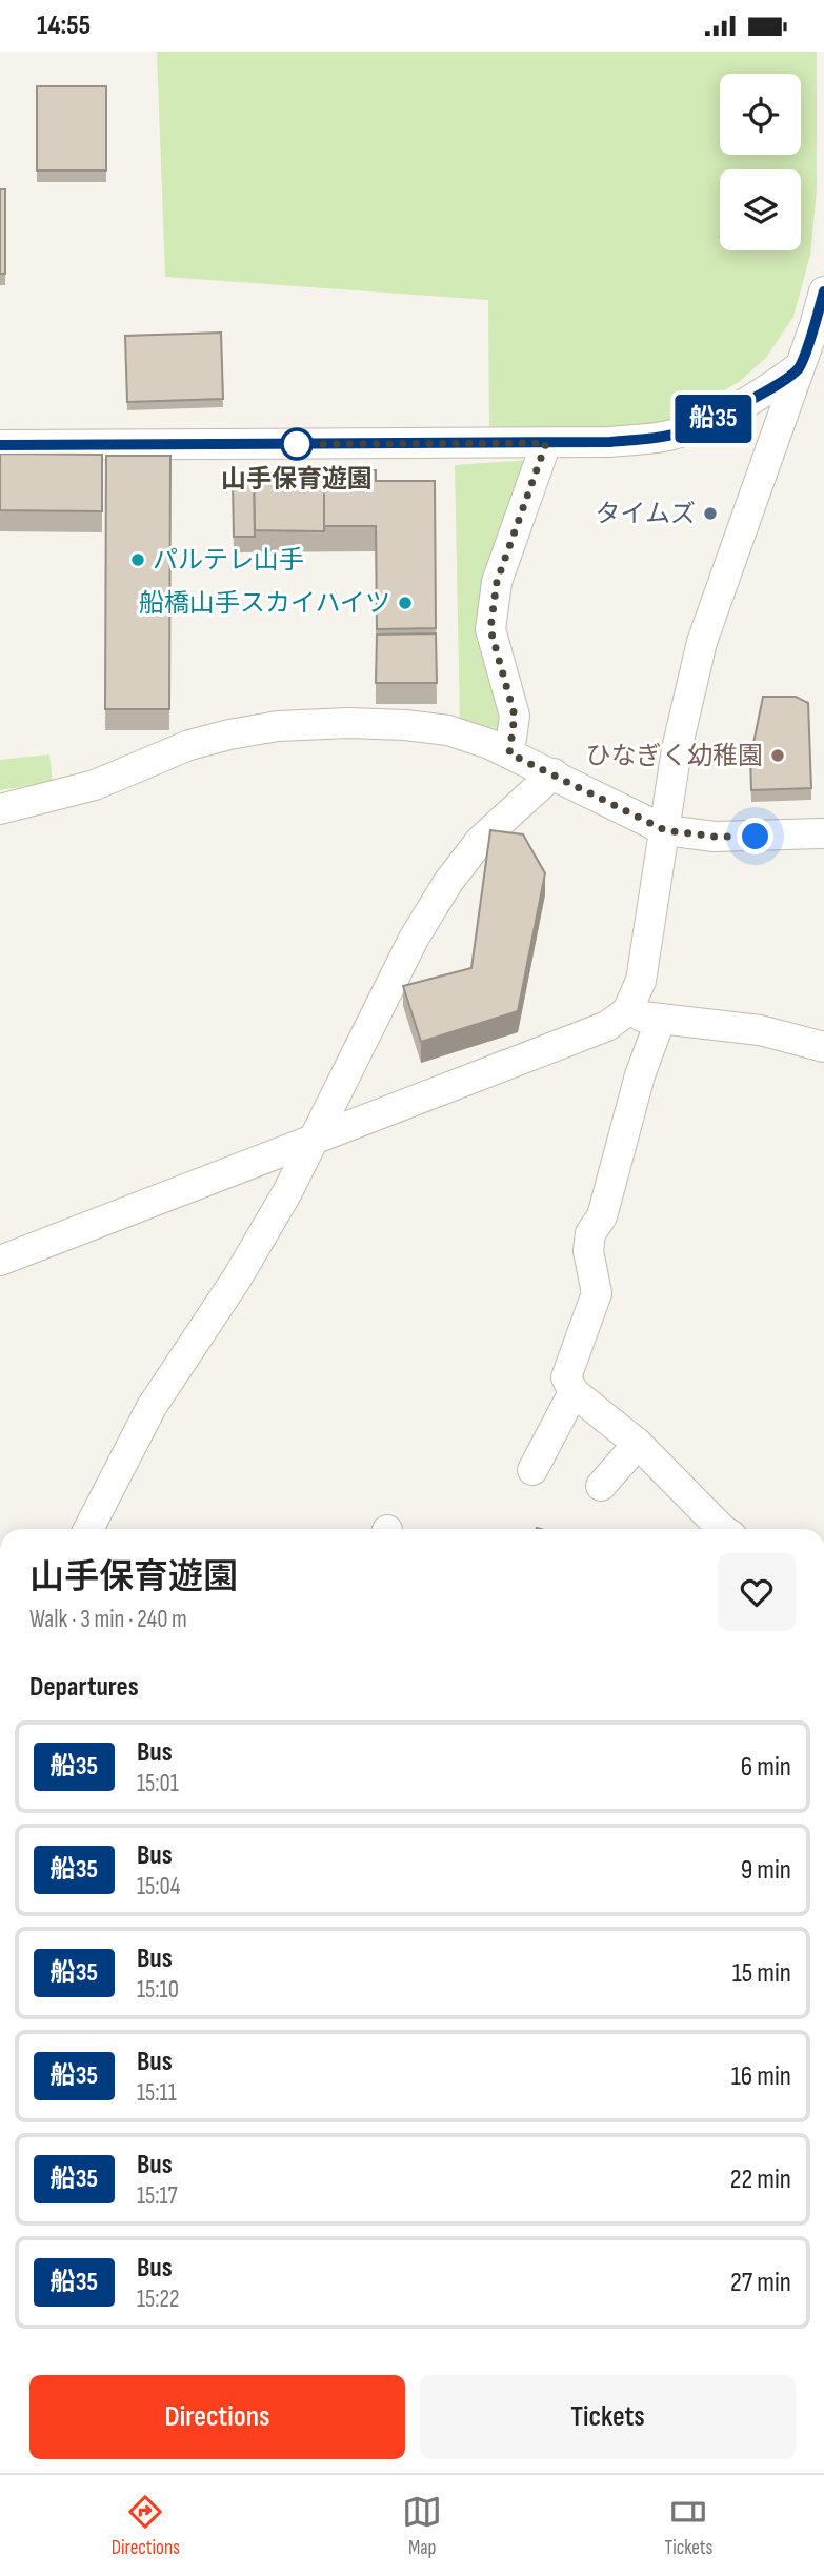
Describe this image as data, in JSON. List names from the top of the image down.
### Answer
{
  "places": [
    "山手保育遊園",
    "タイムズ",
    "パルテレ山手",
    "船橋山手スカイハイツ",
    "ひなぎく幼稚園"
  ],
  "lines": ["bus line 船35"],
  "page": {
    "status": "14:55",
    "on_map": "船35",
    "heading": [
      ["山手保育遊園", "Walk · 3 min · 240 m"],
      "Departures"
    ],
    "list": [
      {
        "mark": "船35",
        "name": "Bus",
        "note": "15:01",
        "value": "6 min"
      },
      {
        "mark": "船35",
        "name": "Bus",
        "note": "15:04",
        "value": "9 min"
      },
      {
        "mark": "船35",
        "name": "Bus",
        "note": "15:10",
        "value": "15 min"
      },
      {
        "mark": "船35",
        "name": "Bus",
        "note": "15:11",
        "value": "16 min"
      },
      {
        "mark": "船35",
        "name": "Bus",
        "note": "15:17",
        "value": "22 min"
      },
      {
        "mark": "船35",
        "name": "Bus",
        "note": "15:22",
        "value": "27 min"
      }
    ],
    "buttons": ["Directions", "Tickets"],
    "tabs": ["Directions", "Map", "Tickets"]
  }
}
